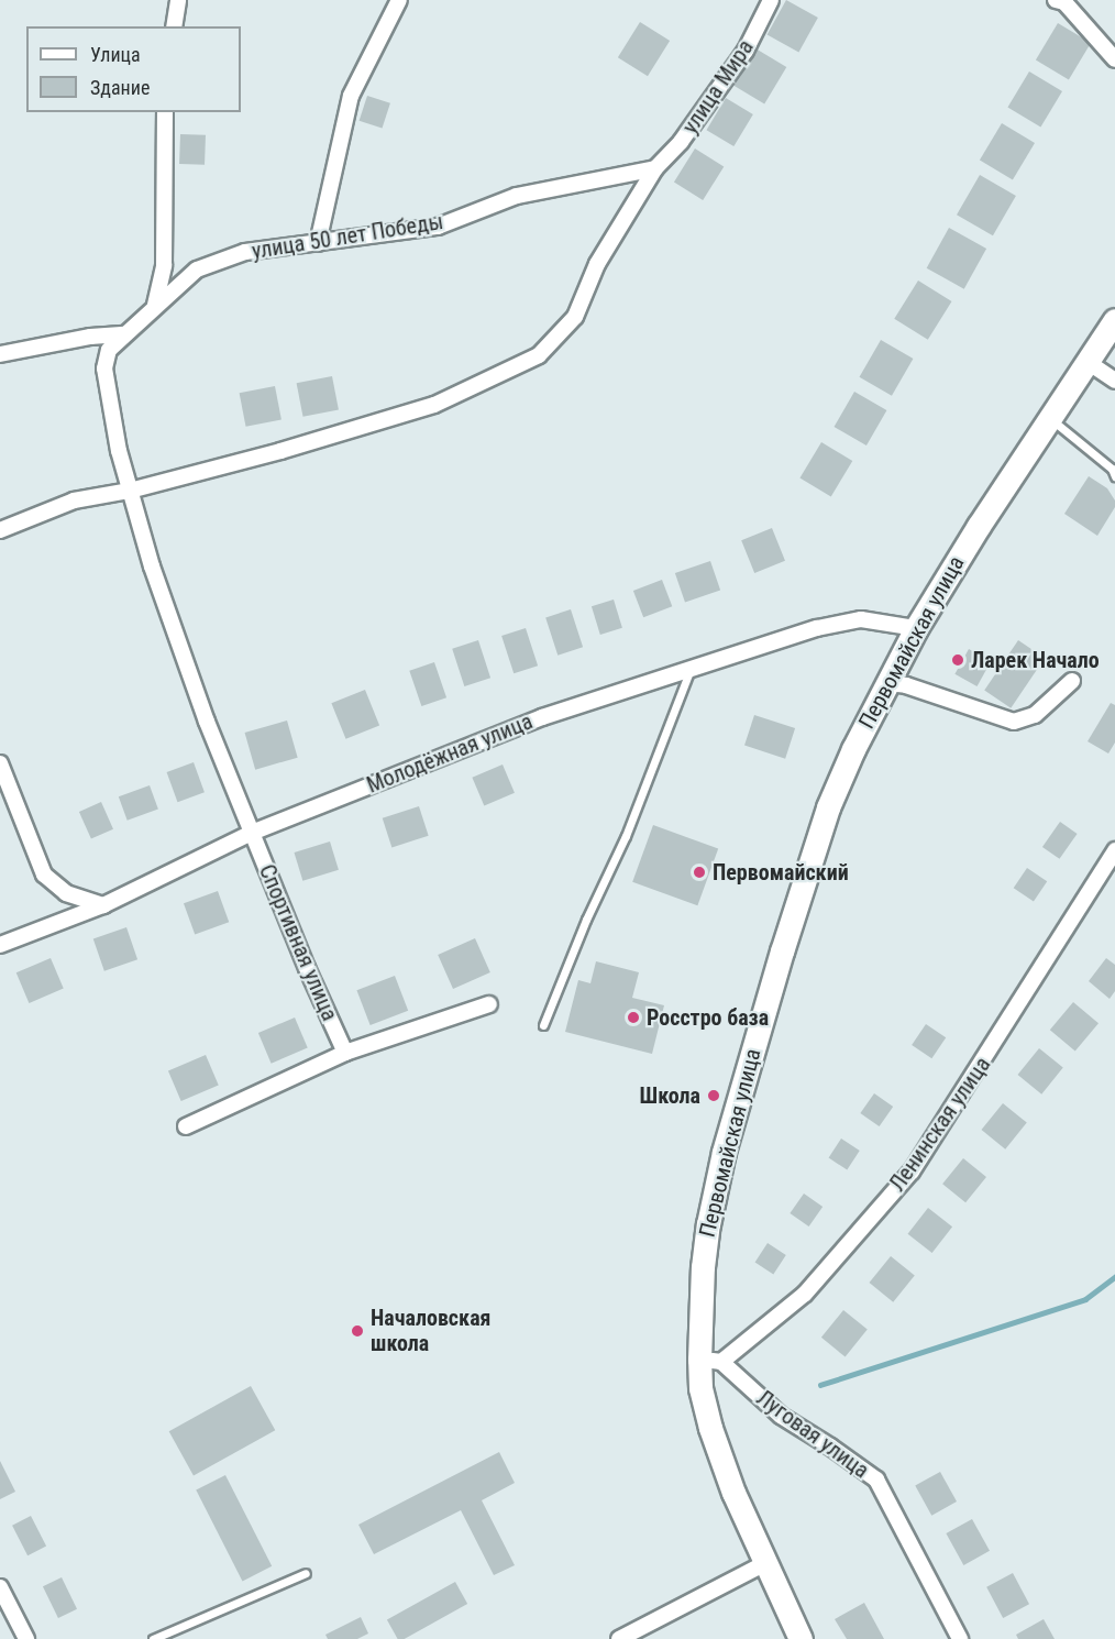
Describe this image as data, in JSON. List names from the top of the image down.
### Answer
{
  "streets": {
    "main road": ["Первомайская улица"],
    "street": [
      "улица Мира",
      "улица 50 лет Победы",
      "Молодёжная улица",
      "Спортивная улица",
      "Ленинская улица",
      "Луговая улица"
    ]
  },
  "crossings": [
    ["улица Мира", "улица 50 лет Победы"],
    ["улица 50 лет Победы", "Молодёжная улица"],
    ["улица 50 лет Победы", "Спортивная улица"],
    ["Первомайская улица", "Молодёжная улица"],
    ["Первомайская улица", "Ленинская улица"],
    ["Первомайская улица", "Луговая улица"],
    ["Молодёжная улица", "Спортивная улица"],
    ["Ленинская улица", "Луговая улица"]
  ],
  "places": [
    "Ларек Начало",
    "Первомайский",
    "Росстро база",
    "Школа",
    "Началовская школа"
  ],
  "legend": ["Улица", "Здание"]
}
